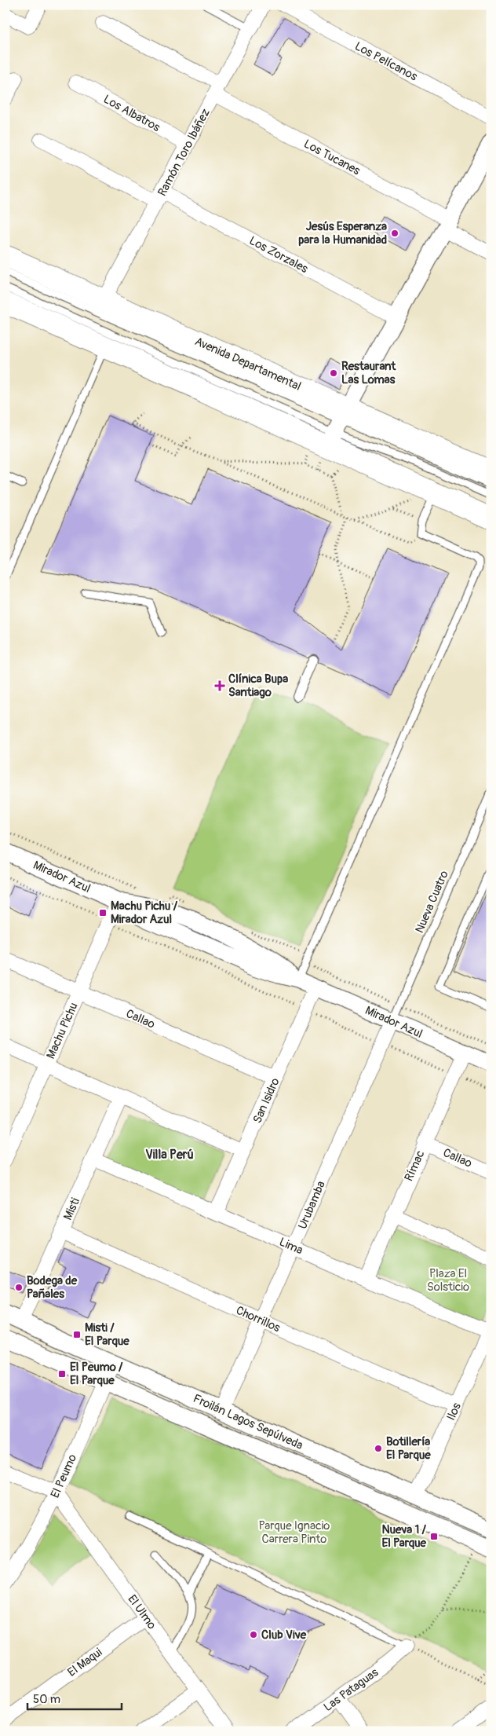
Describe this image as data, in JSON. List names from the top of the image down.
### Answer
{
  "streets": {
    "main road": ["Avenida Departamental"],
    "street": [
      "Los Pelícanos",
      "Los Albatros",
      "Ramón Toro Ibáñez",
      "Los Tucanes",
      "Los Zorzales",
      "Mirador Azul",
      "Callao",
      "Machu Pichu",
      "San Isidro",
      "Rímac",
      "Urubamba",
      "Misti",
      "Lima",
      "Chorrillos",
      "Ilos",
      "Froilán Lagos Sepúlveda",
      "El Peumo",
      "El Ulmo",
      "El Maqui",
      "Las Pataguas"
    ],
    "lane": ["Nueva Cuatro"]
  },
  "crossings": [
    ["Los Albatros", "Ramón Toro Ibáñez"],
    ["Ramón Toro Ibáñez", "Los Tucanes"],
    ["Ramón Toro Ibáñez", "Los Zorzales"],
    ["Ramón Toro Ibáñez", "Avenida Departamental"],
    ["Mirador Azul", "Nueva Cuatro"],
    ["Mirador Azul", "Machu Pichu"],
    ["Mirador Azul", "San Isidro"],
    ["Mirador Azul", "Rímac"],
    ["Mirador Azul", "Urubamba"],
    ["Nueva Cuatro", "Urubamba"],
    ["Callao", "Machu Pichu"],
    ["Callao", "San Isidro"],
    ["Callao", "Rímac"],
    ["San Isidro", "Lima"],
    ["Rímac", "Lima"],
    ["Urubamba", "Lima"],
    ["Urubamba", "Chorrillos"],
    ["Urubamba", "Froilán Lagos Sepúlveda"],
    ["Misti", "Lima"],
    ["Misti", "Chorrillos"],
    ["Misti", "Froilán Lagos Sepúlveda"],
    ["Lima", "Ilos"],
    ["Chorrillos", "Ilos"],
    ["Ilos", "Froilán Lagos Sepúlveda"],
    ["Froilán Lagos Sepúlveda", "El Peumo"],
    ["El Peumo", "El Ulmo"],
    ["El Ulmo", "El Maqui"]
  ],
  "districts": ["Villa Perú"],
  "parks": ["Plaza El Solsticio", "Parque Ignacio Carrera Pinto"],
  "places": {
    "other": [
      "Jesús Esperanza para la Humanidad",
      "Restaurant Las Lomas",
      "Bodega de Pañales",
      "Botillería El Parque",
      "Club Vive"
    ],
    "health": ["Clínica Bupa Santiago"],
    "transit": [
      "Machu Pichu / Mirador Azul",
      "Misti / El Parque",
      "El Peumo / El Parque",
      "Nueva 1 / El Parque"
    ]
  },
  "scale_bar": "50 m"
}
